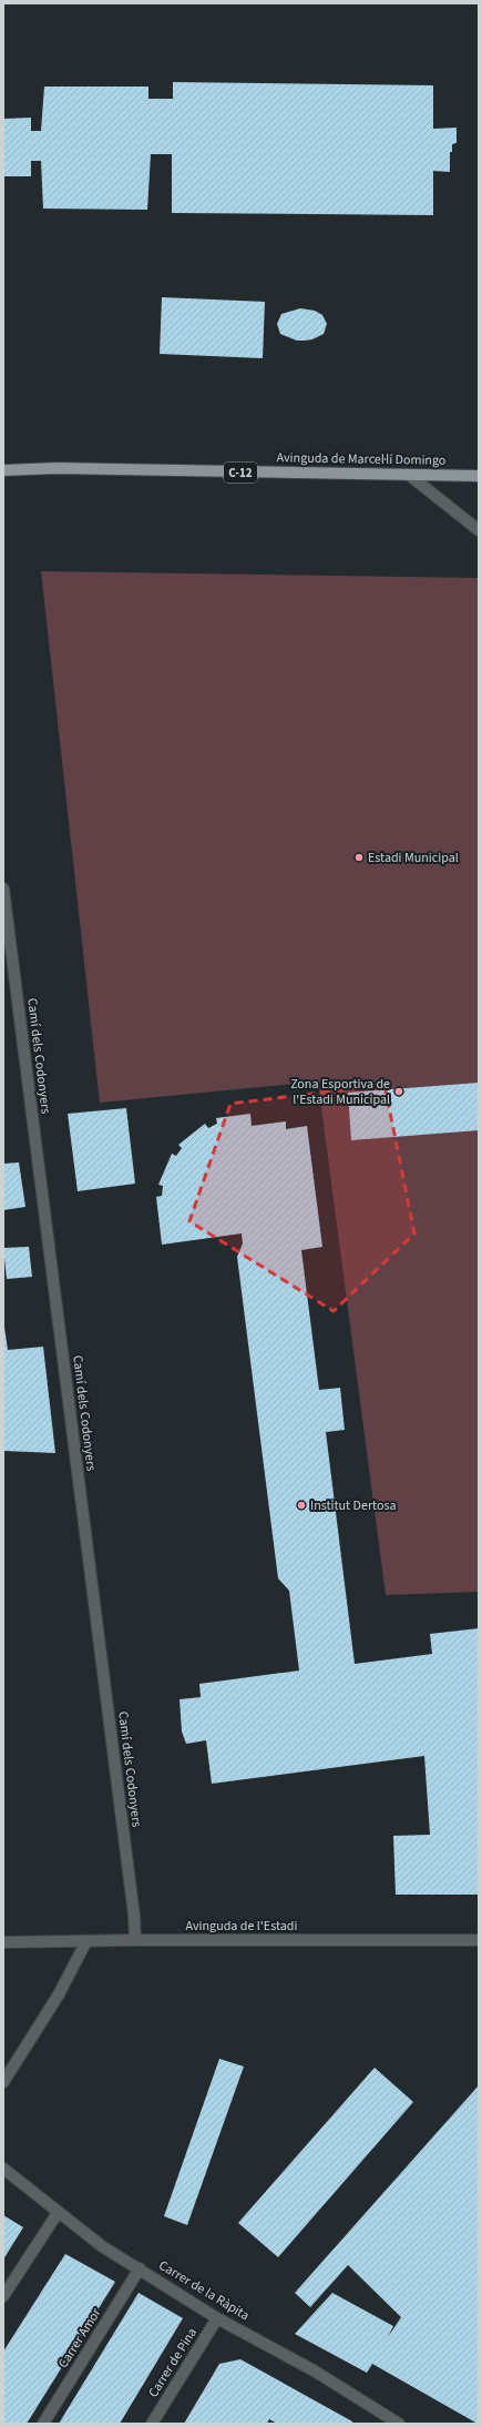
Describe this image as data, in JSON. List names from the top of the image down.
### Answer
{
  "streets": {
    "main road": ["Avinguda de Marcel·lí Domingo", "C-12"],
    "street": [
      "Camí dels Codonyers",
      "Avinguda de l'Estadi",
      "Carrer de la Ràpita",
      "Carrer Amor",
      "Carrer de Pina"
    ]
  },
  "crossings": [
    ["Camí dels Codonyers", "Avinguda de l'Estadi"],
    ["Carrer de la Ràpita", "Carrer Amor"],
    ["Carrer de la Ràpita", "Carrer de Pina"]
  ],
  "places": ["Estadi Municipal", "Zona Esportiva de l'Estadi Municipal", "Institut Dertosa"]
}
